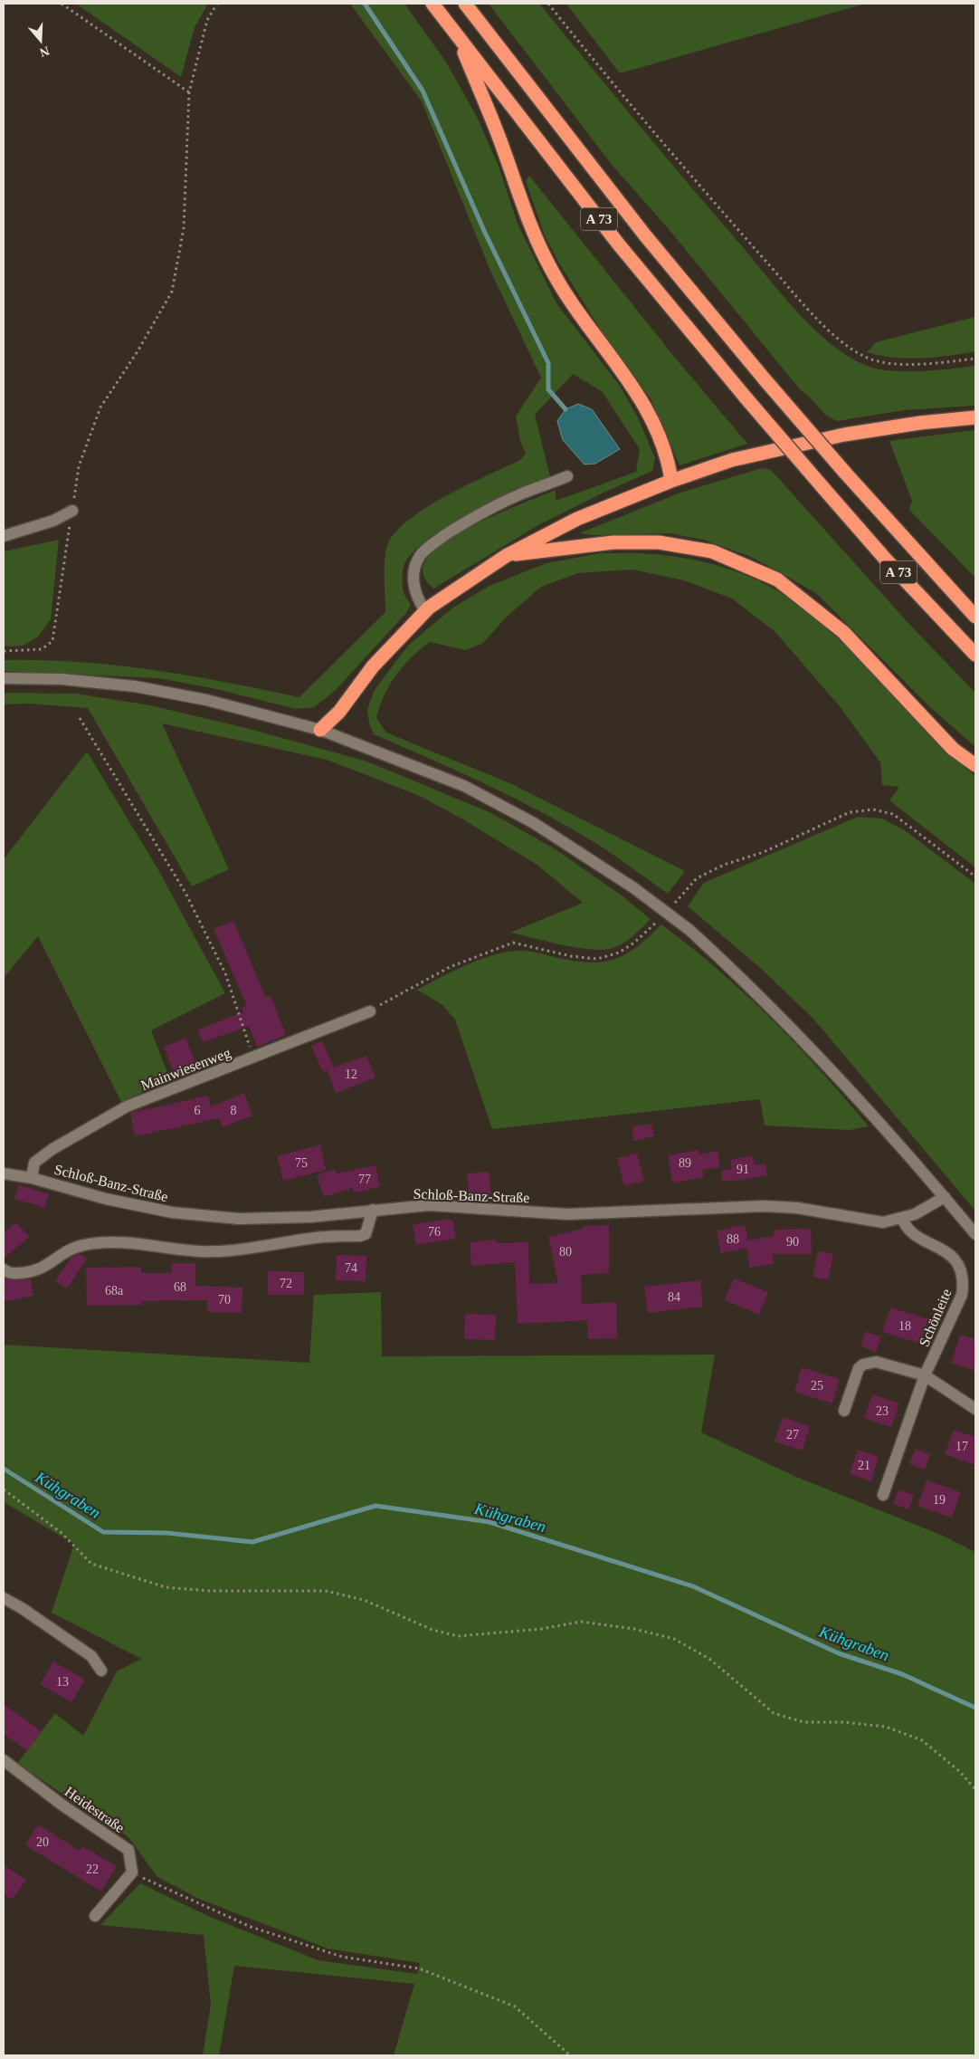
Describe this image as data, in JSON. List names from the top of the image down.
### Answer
{
  "streets": {
    "highway": ["A 73"],
    "street": [
      "Mainwiesenweg",
      "Schloß-Banz-Straße",
      "Schönleite",
      "Heidestraße"
    ]
  },
  "crossings": [
    ["Mainwiesenweg", "Schloß-Banz-Straße"],
    ["Schloß-Banz-Straße", "Schönleite"]
  ],
  "water": ["Kühgraben"],
  "house_numbers": [
    "12",
    "6",
    "8",
    "75",
    "89",
    "91",
    "77",
    "76",
    "88",
    "90",
    "80",
    "74",
    "72",
    "68",
    "68a",
    "84",
    "70",
    "18",
    "25",
    "23",
    "27",
    "17",
    "21",
    "19",
    "13",
    "20",
    "22"
  ],
  "north": "bottom"
}
